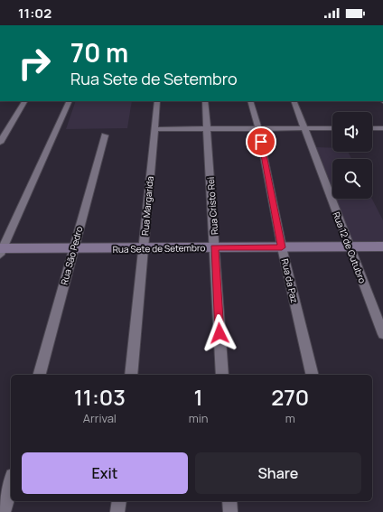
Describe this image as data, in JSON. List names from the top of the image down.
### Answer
{
  "streets": {
    "street": [
      "Rua Margarida",
      "Rua Cristo Rei",
      "Rua 12 de Outubro",
      "Rua Sete de Setembro",
      "Rua São Pedro",
      "Rua da Paz"
    ]
  },
  "crossings": [
    ["Rua Margarida", "Rua Sete de Setembro"],
    ["Rua Cristo Rei", "Rua Sete de Setembro"],
    ["Rua 12 de Outubro", "Rua Sete de Setembro"],
    ["Rua Sete de Setembro", "Rua São Pedro"],
    ["Rua Sete de Setembro", "Rua da Paz"]
  ],
  "page": {
    "status": "11:02",
    "turn": ["70 m", "Rua Sete de Setembro"],
    "eta": [
      "11:03",
      "Arrival",
      "1",
      "min",
      "270",
      "m"
    ],
    "buttons": ["Exit", "Share"]
  }
}
